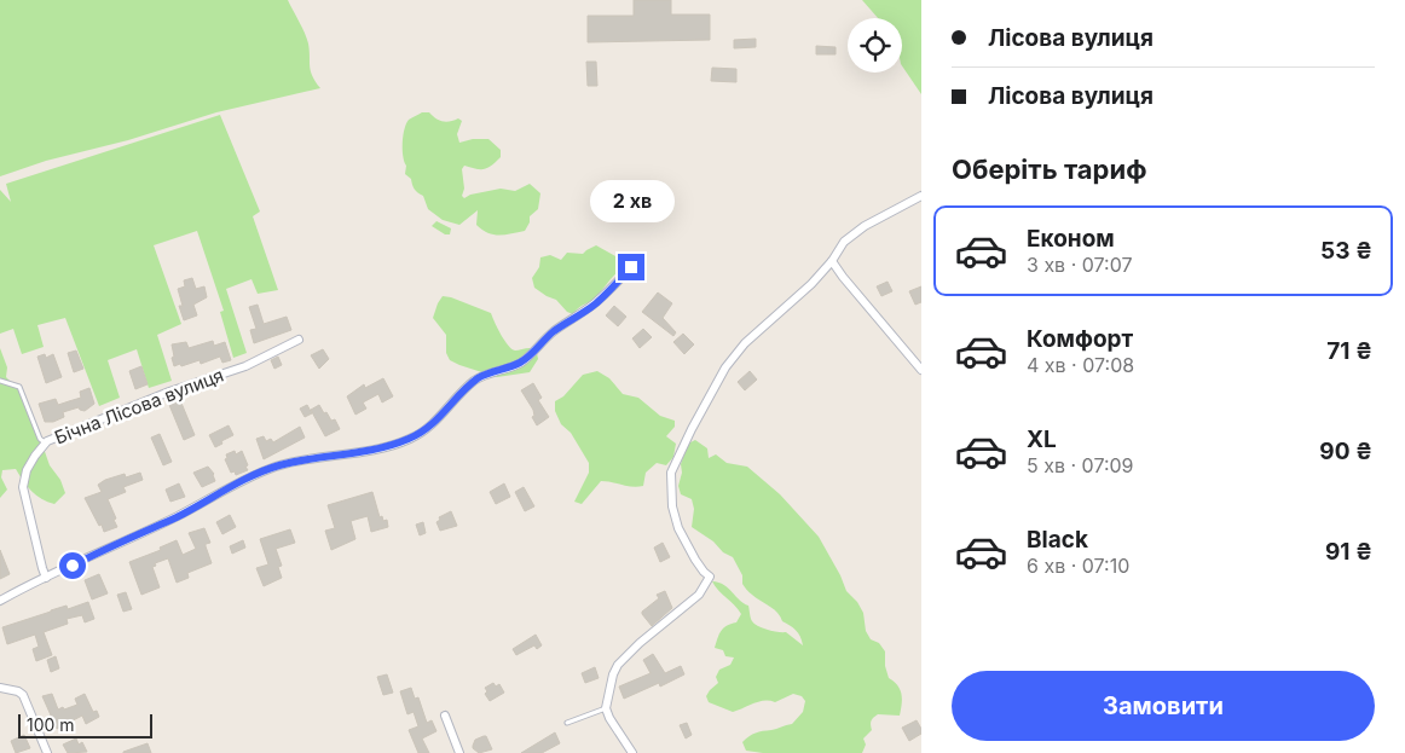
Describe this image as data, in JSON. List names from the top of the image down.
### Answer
{
  "streets": {
    "street": ["Бічна Лісова вулиця"]
  },
  "scale_bar": "100 m",
  "page": {
    "banner": ["Лісова вулиця", "Лісова вулиця"],
    "heading": "Оберіть тариф",
    "bubble": "2 хв",
    "list": [
      {
        "name": "Економ",
        "note": "3 хв · 07:07",
        "value": "53 ₴"
      },
      {
        "name": "Комфорт",
        "note": "4 хв · 07:08",
        "value": "71 ₴"
      },
      {
        "name": "XL",
        "note": "5 хв · 07:09",
        "value": "90 ₴"
      },
      {
        "name": "Black",
        "note": "6 хв · 07:10",
        "value": "91 ₴"
      }
    ],
    "buttons": "Замовити",
    "scale": "100 m"
  }
}
